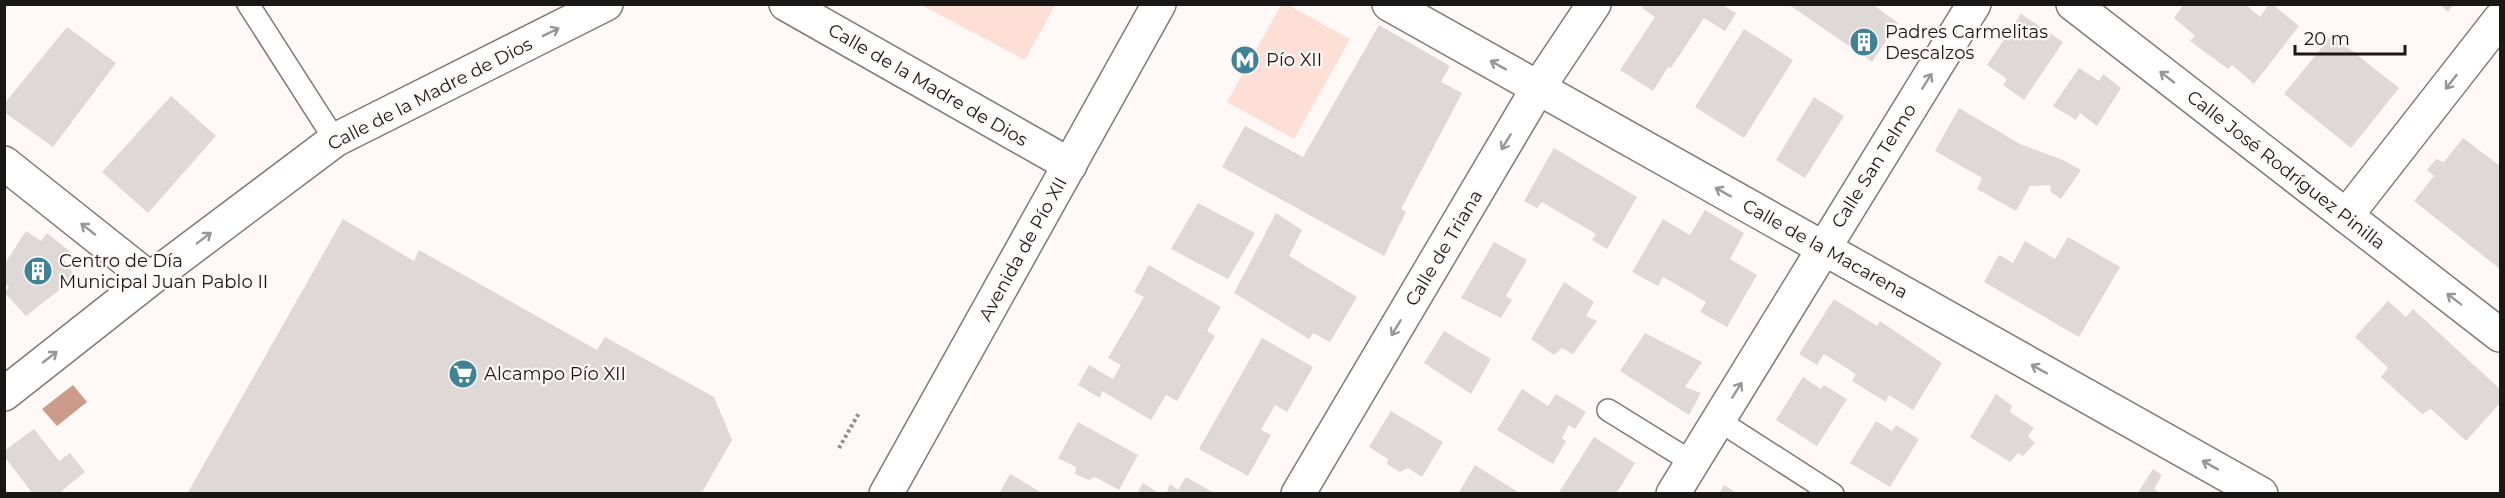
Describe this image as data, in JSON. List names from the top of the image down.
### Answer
{
  "streets": {
    "street": [
      "Calle de la Madre de Dios",
      "Calle San Telmo",
      "Calle José Rodríguez Pinilla",
      "Calle de Triana",
      "Avenida de Pío XII",
      "Calle de la Macarena"
    ]
  },
  "crossings": [
    ["Calle de la Madre de Dios", "Avenida de Pío XII"],
    ["Calle San Telmo", "Calle de la Macarena"],
    ["Calle de Triana", "Calle de la Macarena"]
  ],
  "one_way": [
    "Calle de la Madre de Dios",
    "Calle San Telmo",
    "Calle José Rodríguez Pinilla",
    "Calle de Triana",
    "Calle de la Macarena"
  ],
  "places": {
    "building": ["Padres Carmelitas Descalzos", "Centro de Día Municipal Juan Pablo II"],
    "metro station": ["Pío XII"],
    "supermarket": ["Alcampo Pío XII"]
  },
  "scale_bar": "20 m"
}
